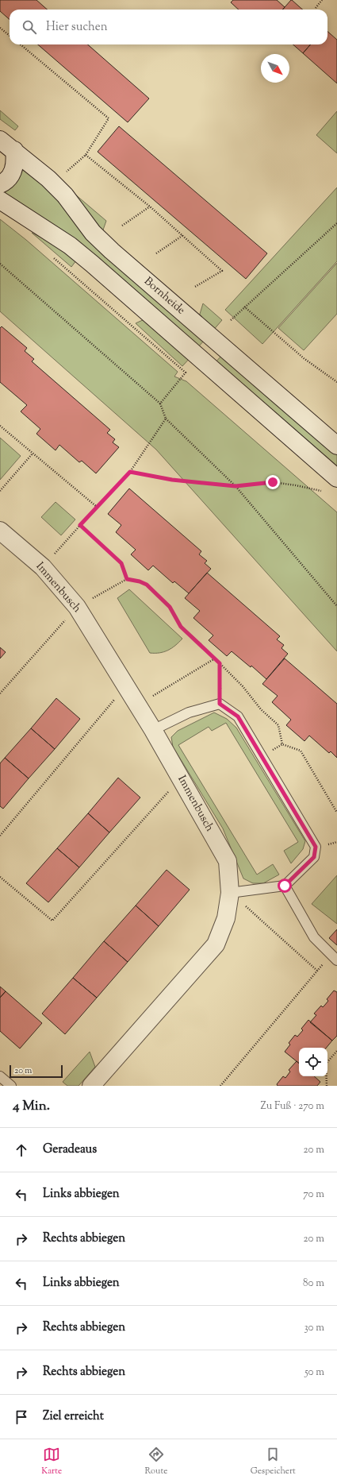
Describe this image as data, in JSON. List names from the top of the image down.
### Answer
{
  "streets": {
    "street": ["Bornheide", "Immenbusch"]
  },
  "scale_bar": "20 m",
  "north": "bottom right",
  "page": {
    "search": "Hier suchen",
    "scale": "20 m",
    "heading": ["4 Min.", "Zu Fuß · 270 m"],
    "list": [
      ["Geradeaus", "20 m"],
      ["Links abbiegen", "70 m"],
      ["Rechts abbiegen", "20 m"],
      ["Links abbiegen", "80 m"],
      ["Rechts abbiegen", "30 m"],
      ["Rechts abbiegen", "50 m"],
      "Ziel erreicht"
    ],
    "nav": ["Karte", "Route", "Gespeichert"]
  }
}
